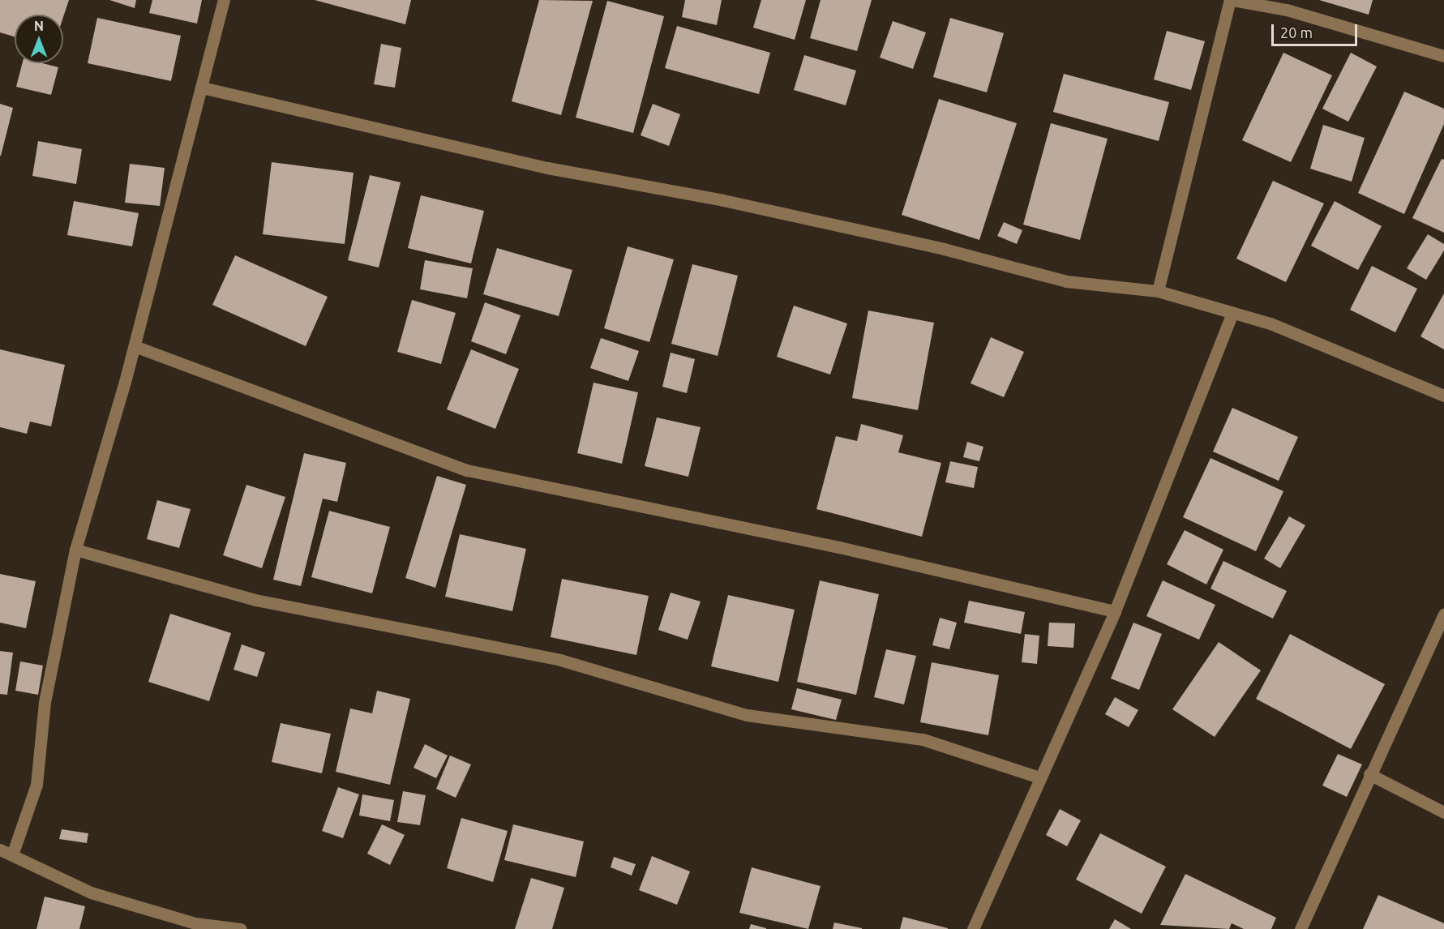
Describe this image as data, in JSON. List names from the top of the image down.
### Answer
{
  "scale_bar": "20 m",
  "north": "top"
}
